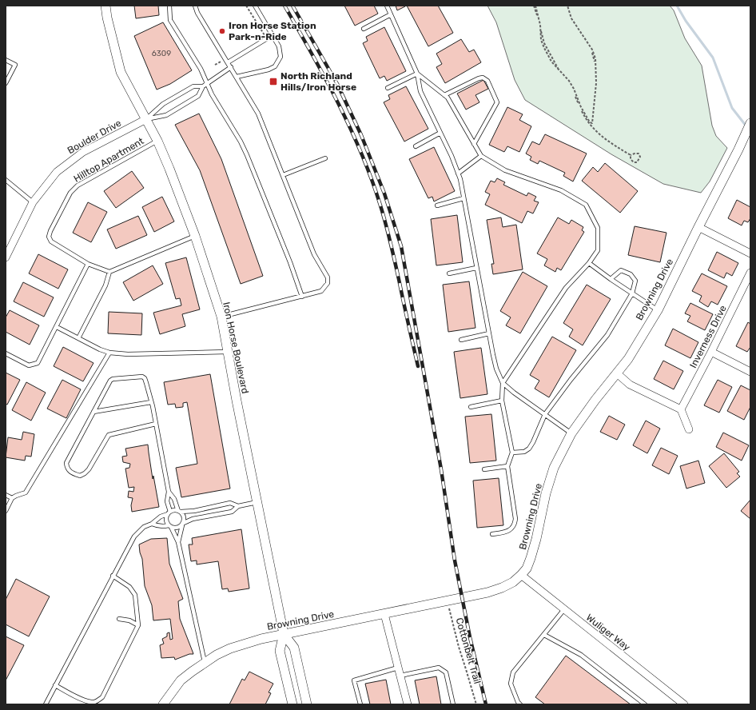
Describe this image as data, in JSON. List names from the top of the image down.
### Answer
{
  "streets": {
    "street": [
      "Boulder Drive",
      "Browning Drive",
      "Inverness Drive",
      "Iron Horse Boulevard",
      "Wuliger Way"
    ],
    "lane": ["Hilltop Apartment"],
    "path": ["Cottonbelt Trail"]
  },
  "crossings": [
    ["Boulder Drive", "Iron Horse Boulevard"],
    ["Hilltop Apartment", "Iron Horse Boulevard"],
    ["Browning Drive", "Iron Horse Boulevard"],
    ["Browning Drive", "Wuliger Way"],
    ["Browning Drive", "Cottonbelt Trail"]
  ],
  "places": {
    "other": ["Iron Horse Station Park-n-Ride"],
    "transit": ["North Richland Hills/Iron Horse"]
  },
  "house_numbers": ["6309"]
}
